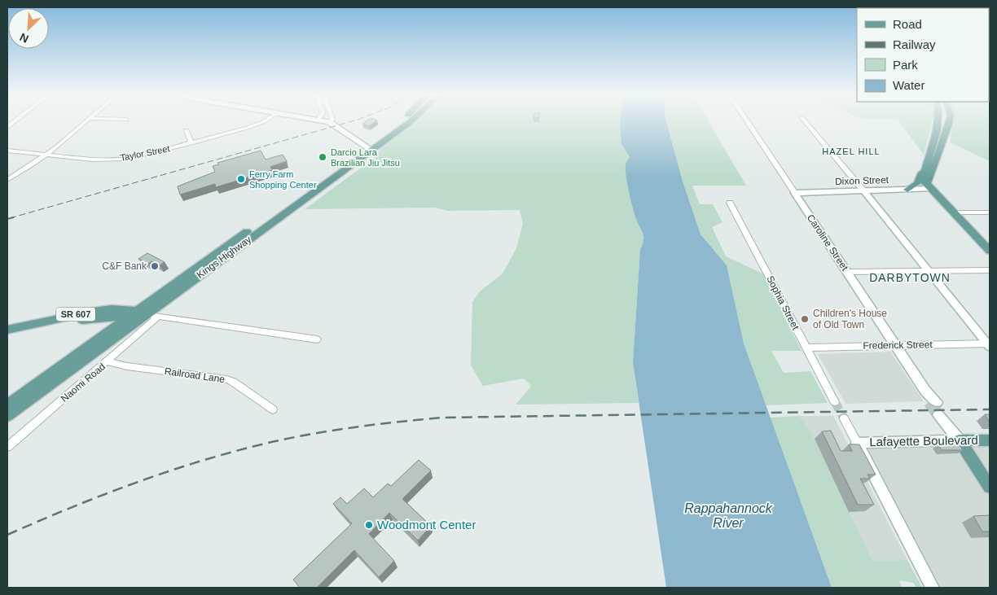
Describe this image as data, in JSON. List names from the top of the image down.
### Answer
{
  "streets": {
    "main road": ["Kings Highway", "SR 607", "Lafayette Boulevard"],
    "street": [
      "Taylor Street",
      "Dixon Street",
      "Caroline Street",
      "Sophia Street",
      "Frederick Street",
      "Railroad Lane",
      "Naomi Road"
    ]
  },
  "crossings": [
    ["Dixon Street", "Caroline Street"],
    ["Caroline Street", "Frederick Street"],
    ["Kings Highway", "SR 607"],
    ["Sophia Street", "Frederick Street"],
    ["SR 607", "Naomi Road"],
    ["Railroad Lane", "Naomi Road"]
  ],
  "districts": ["HAZEL HILL", "DARBYTOWN"],
  "water": ["Rappahannock River"],
  "places": [
    "Darcio Lara Brazilian Jiu Jitsu",
    "Ferry Farm Shopping Center",
    "C&F Bank",
    "Children's House of Old Town",
    "Woodmont Center"
  ],
  "legend": [
    "Road",
    "Railway",
    "Park",
    "Water"
  ],
  "north": "bottom left"
}
